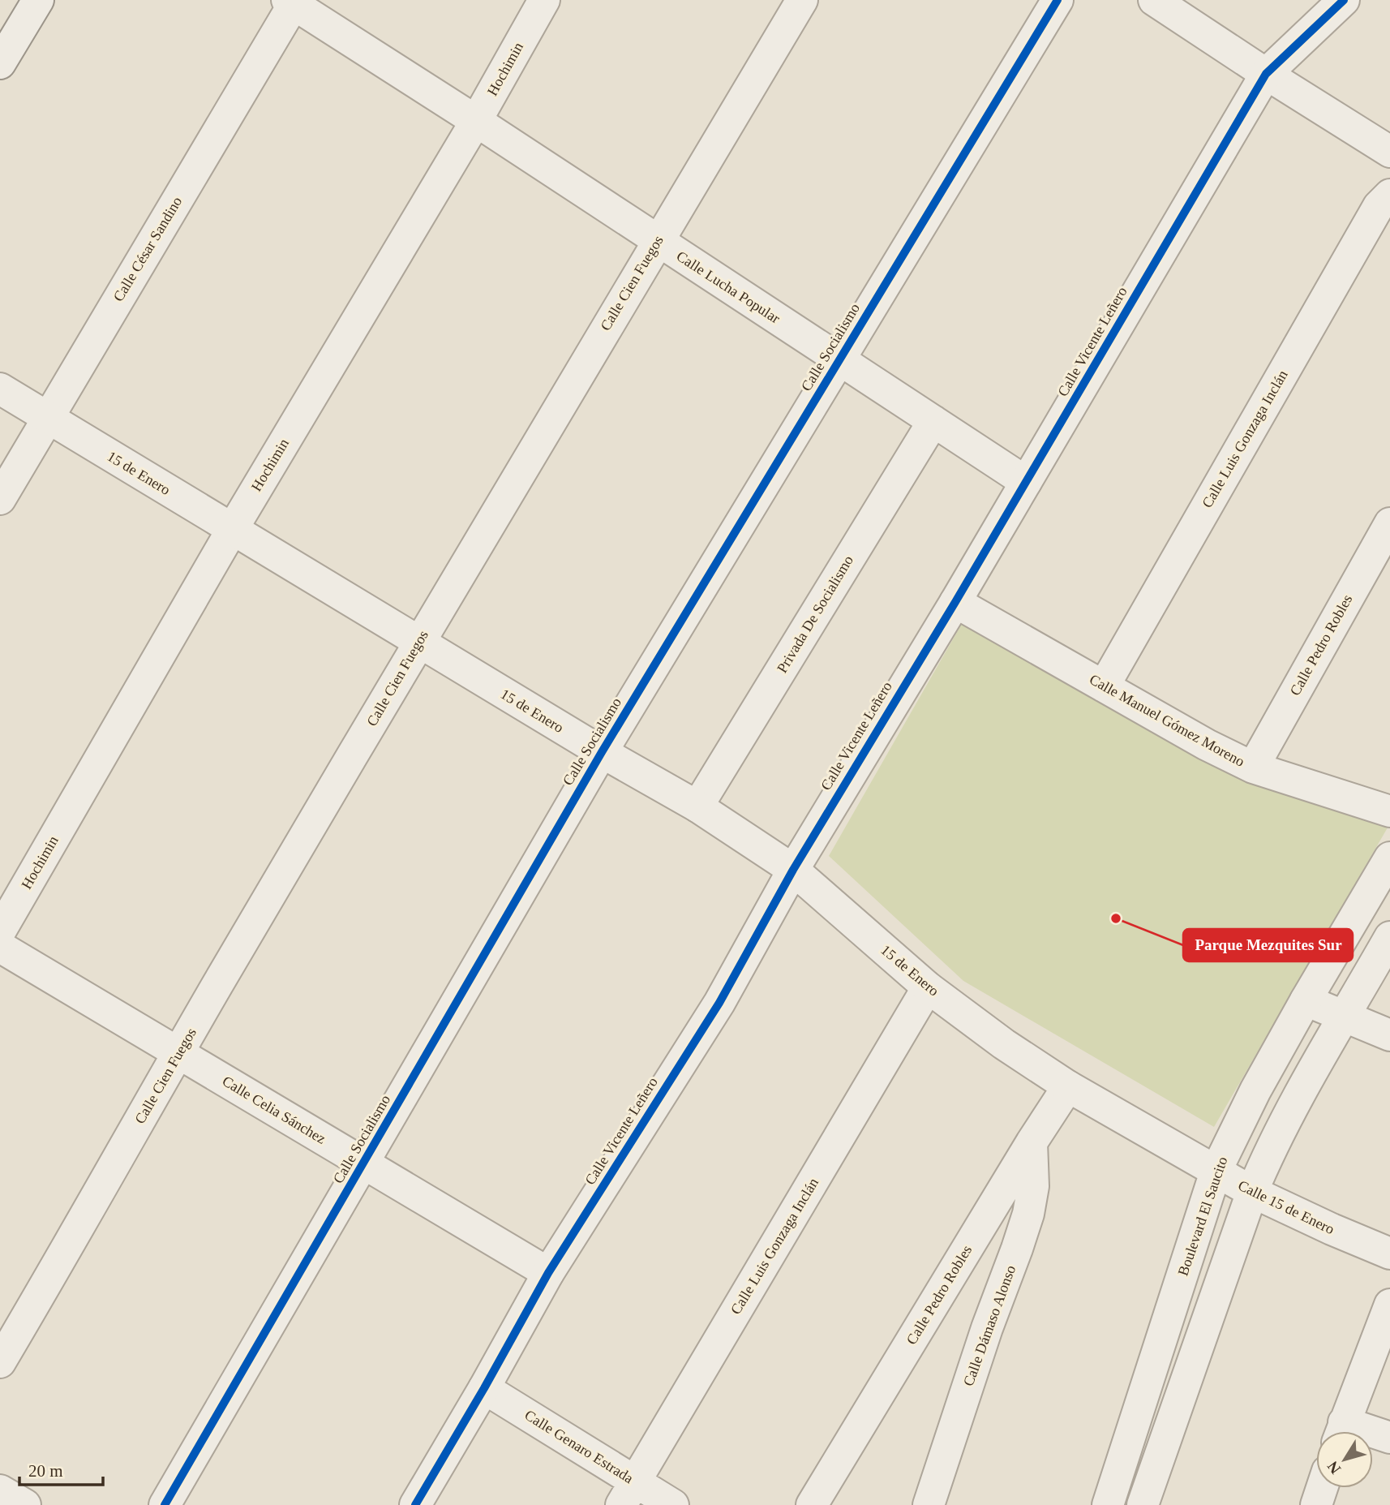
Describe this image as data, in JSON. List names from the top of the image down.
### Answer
{
  "streets": {
    "street": [
      "Hochimin",
      "Calle César Sandino",
      "Calle Cien Fuegos",
      "Calle Lucha Popular",
      "Calle Vicente Leñero",
      "Calle Socialismo",
      "Calle Luis Gonzaga Inclán",
      "15 de Enero",
      "Privada De Socialismo",
      "Calle Pedro Robles",
      "Calle Manuel Gómez Moreno",
      "Calle Celia Sánchez",
      "Calle 15 de Enero",
      "Boulevard El Saucito",
      "Calle Dámaso Alonso",
      "Calle Genaro Estrada"
    ]
  },
  "crossings": [
    ["Hochimin", "Calle Lucha Popular"],
    ["Hochimin", "15 de Enero"],
    ["Calle César Sandino", "Calle Lucha Popular"],
    ["Calle César Sandino", "15 de Enero"],
    ["Calle Cien Fuegos", "Calle Lucha Popular"],
    ["Calle Cien Fuegos", "15 de Enero"],
    ["Calle Cien Fuegos", "Calle Celia Sánchez"],
    ["Calle Lucha Popular", "Calle Vicente Leñero"],
    ["Calle Lucha Popular", "Calle Socialismo"],
    ["Calle Lucha Popular", "Privada De Socialismo"],
    ["Calle Vicente Leñero", "15 de Enero"],
    ["Calle Vicente Leñero", "Calle Manuel Gómez Moreno"],
    ["Calle Vicente Leñero", "Calle Celia Sánchez"],
    ["Calle Vicente Leñero", "Calle Genaro Estrada"],
    ["Calle Socialismo", "15 de Enero"],
    ["Calle Socialismo", "Calle Celia Sánchez"],
    ["Calle Luis Gonzaga Inclán", "15 de Enero"],
    ["Calle Luis Gonzaga Inclán", "Calle Manuel Gómez Moreno"],
    ["Calle Luis Gonzaga Inclán", "Calle Genaro Estrada"],
    ["15 de Enero", "Privada De Socialismo"],
    ["15 de Enero", "Calle Pedro Robles"],
    ["15 de Enero", "Calle 15 de Enero"],
    ["Calle Pedro Robles", "Calle Manuel Gómez Moreno"],
    ["Calle Pedro Robles", "Calle 15 de Enero"],
    ["Calle Pedro Robles", "Calle Dámaso Alonso"],
    ["Calle 15 de Enero", "Boulevard El Saucito"]
  ],
  "places": ["Parque Mezquites Sur"],
  "scale_bar": "20 m",
  "north": "bottom left"
}
